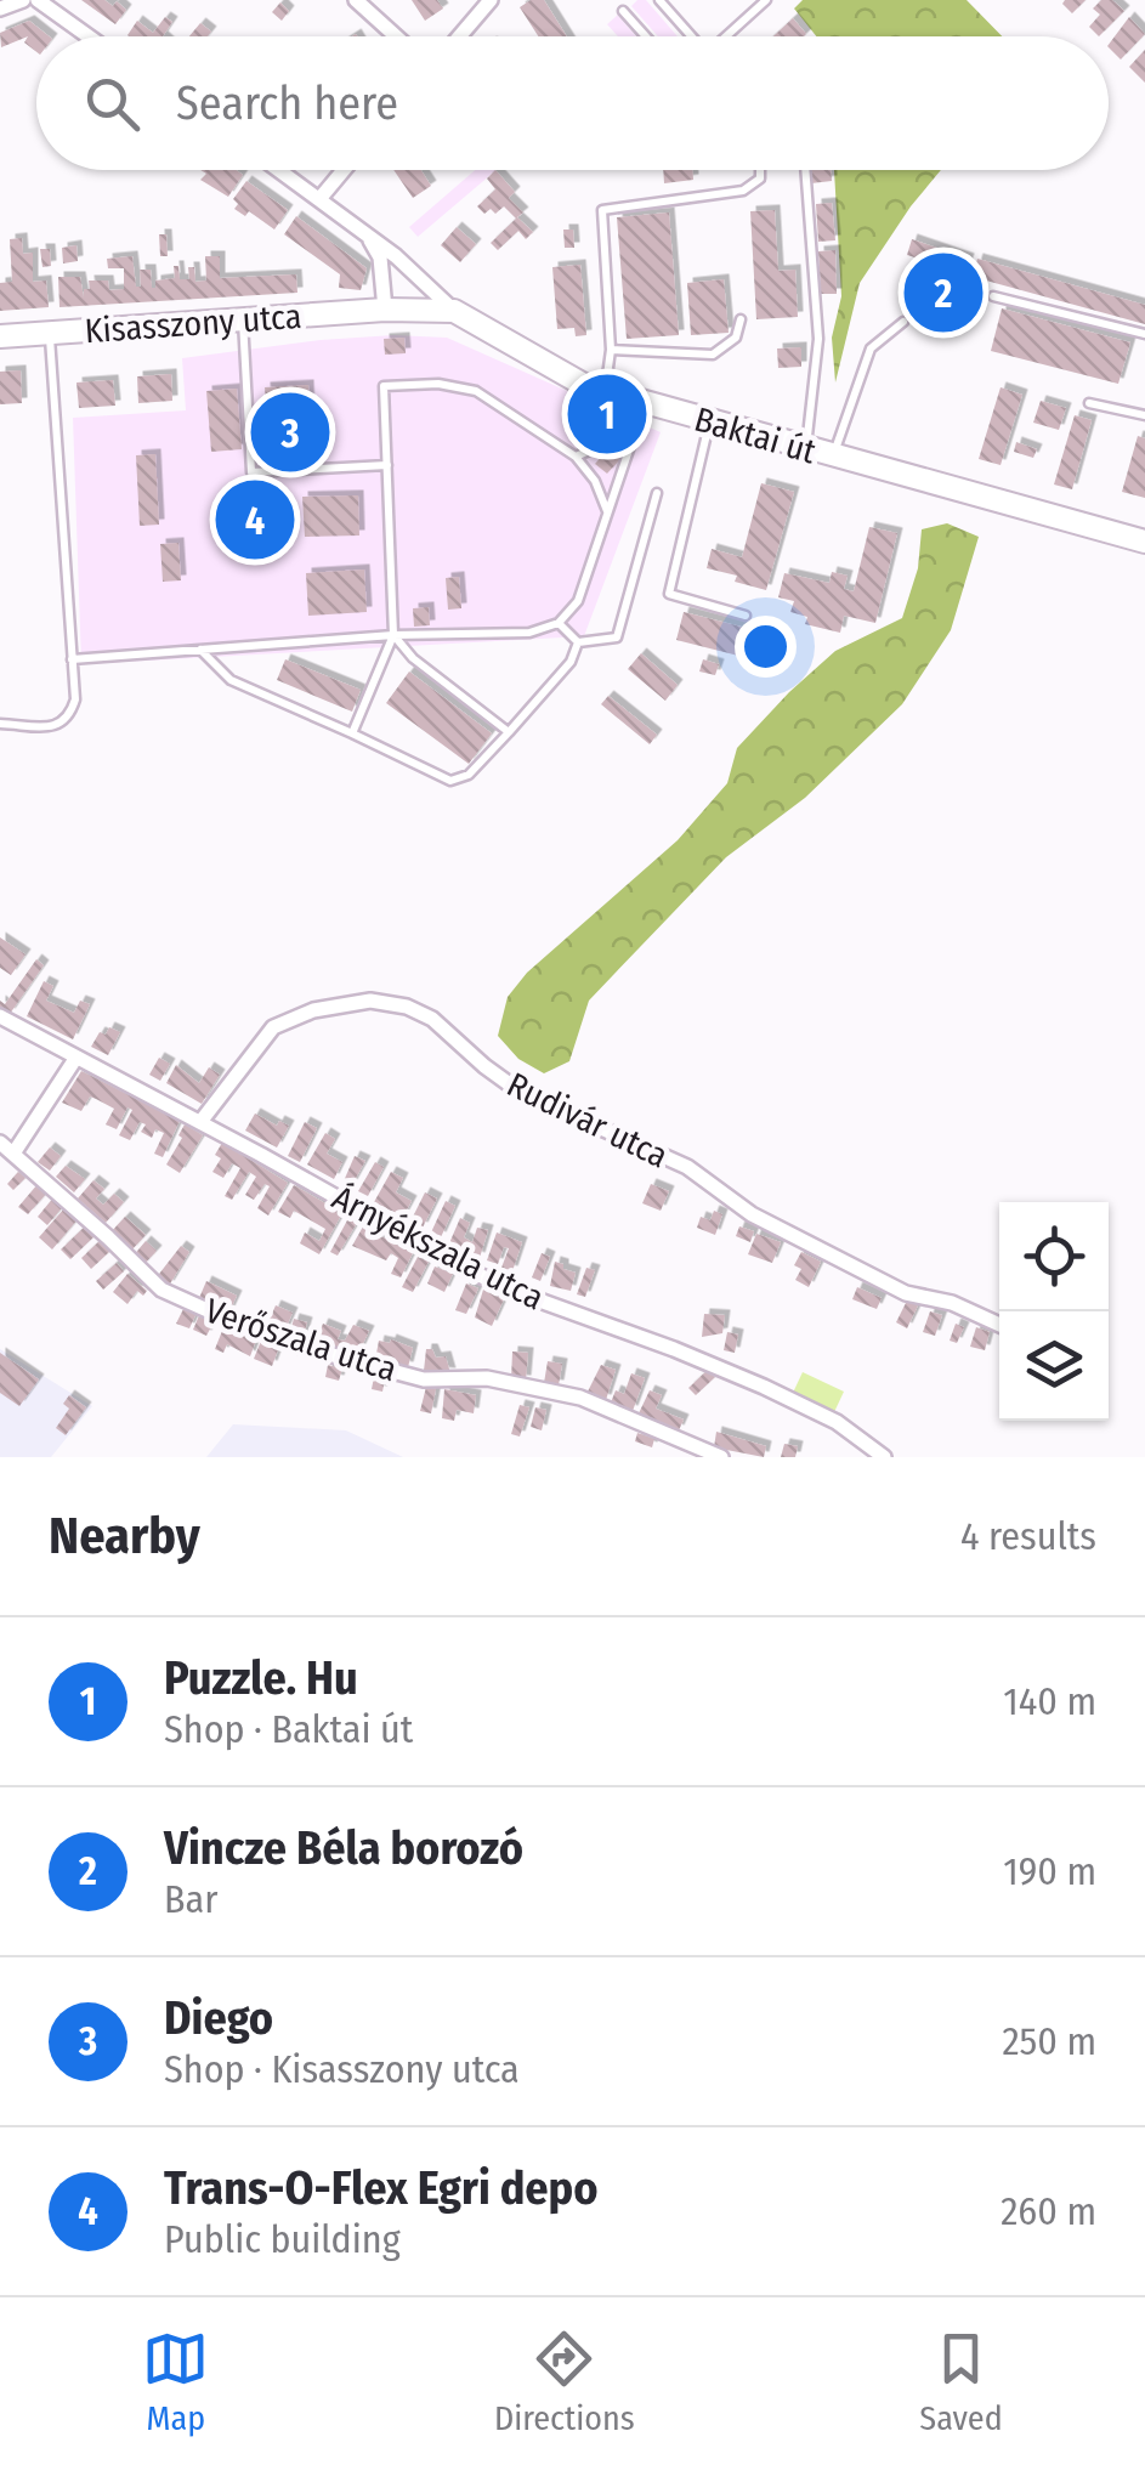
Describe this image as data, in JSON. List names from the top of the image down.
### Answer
{
  "streets": {
    "main road": ["Kisasszony utca", "Baktai út"],
    "street": ["Rudivár utca", "Árnyékszala utca", "Verőszala utca"]
  },
  "crossings": [
    ["Kisasszony utca", "Baktai út"],
    ["Rudivár utca", "Árnyékszala utca"]
  ],
  "page": {
    "search": "Search here",
    "pins": [
      "2",
      "1",
      "3",
      "4"
    ],
    "heading": ["Nearby", "4 results"],
    "list": [
      {
        "mark": "1",
        "name": "Puzzle. Hu",
        "note": "Shop · Baktai út",
        "value": "140 m"
      },
      {
        "mark": "2",
        "name": "Vincze Béla borozó",
        "note": "Bar",
        "value": "190 m"
      },
      {
        "mark": "3",
        "name": "Diego",
        "note": "Shop · Kisasszony utca",
        "value": "250 m"
      },
      {
        "mark": "4",
        "name": "Trans-O-Flex Egri depo",
        "note": "Public building",
        "value": "260 m"
      }
    ],
    "nav": ["Map", "Directions", "Saved"]
  }
}
